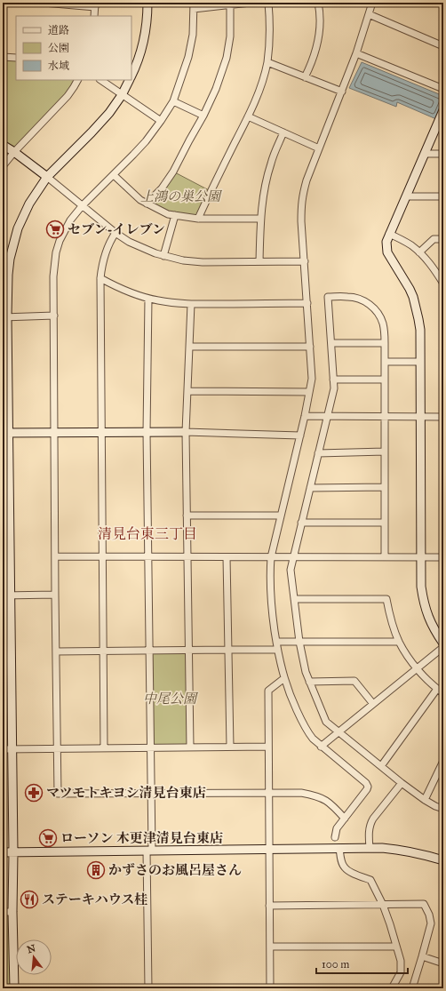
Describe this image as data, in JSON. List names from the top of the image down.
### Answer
{
  "districts": ["清見台東三丁目"],
  "parks": ["上鴻の巣公園", "中尾公園"],
  "places": {
    "supermarket": ["セブン-イレブン", "ローソン 木更津清見台東店"],
    "pharmacy": ["マツモトキヨシ清見台東店"],
    "building": ["かずさのお風呂屋さん"],
    "restaurant": ["ステーキハウス桂"]
  },
  "legend": ["道路", "公園", "水域"],
  "scale_bar": "100 m",
  "north": "top"
}
